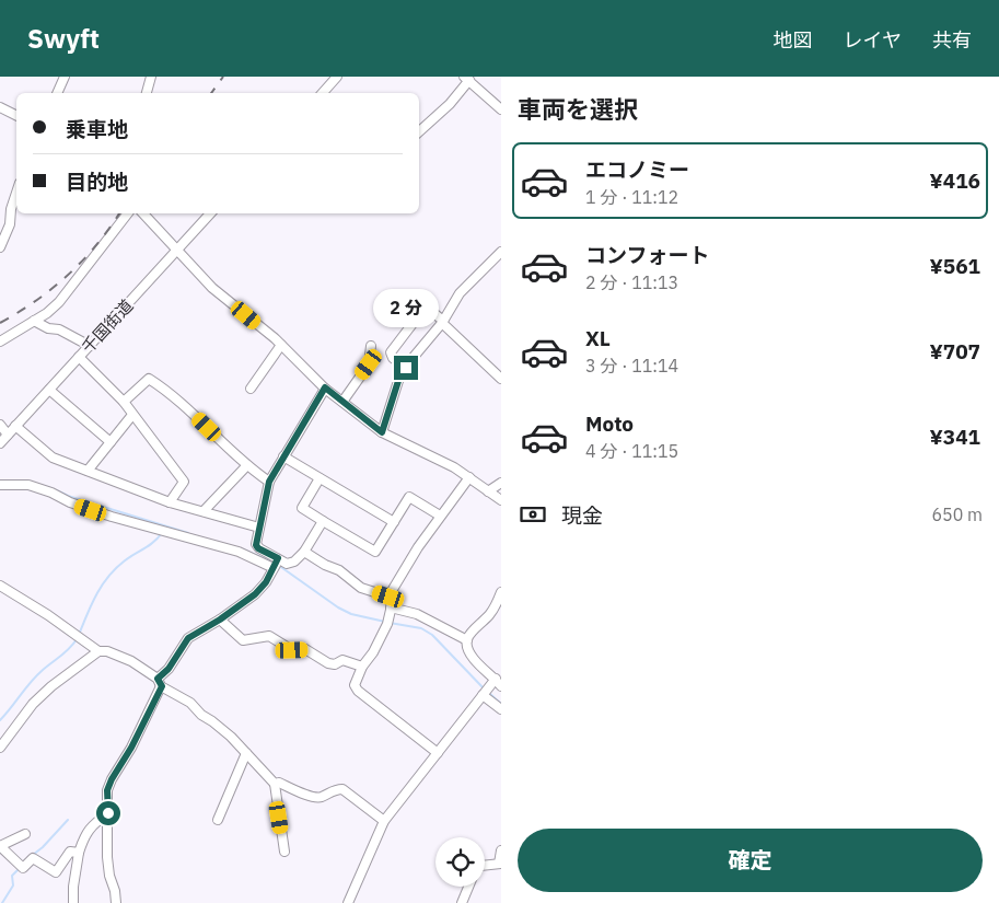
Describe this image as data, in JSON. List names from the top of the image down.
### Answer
{
  "streets": {
    "street": ["千国街道"]
  },
  "page": {
    "header": "Swyft",
    "nav": ["地図", "レイヤ", "共有"],
    "heading": "車両を選択",
    "banner": ["乗車地", "目的地"],
    "list": [
      {
        "name": "エコノミー",
        "note": "1 分 · 11:12",
        "value": "¥416"
      },
      {
        "name": "コンフォート",
        "note": "2 分 · 11:13",
        "value": "¥561"
      },
      {
        "name": "XL",
        "note": "3 分 · 11:14",
        "value": "¥707"
      },
      {
        "name": "Moto",
        "note": "4 分 · 11:15",
        "value": "¥341"
      }
    ],
    "bubble": "2 分",
    "pay": ["現金", "650 m"],
    "buttons": "確定"
  }
}
